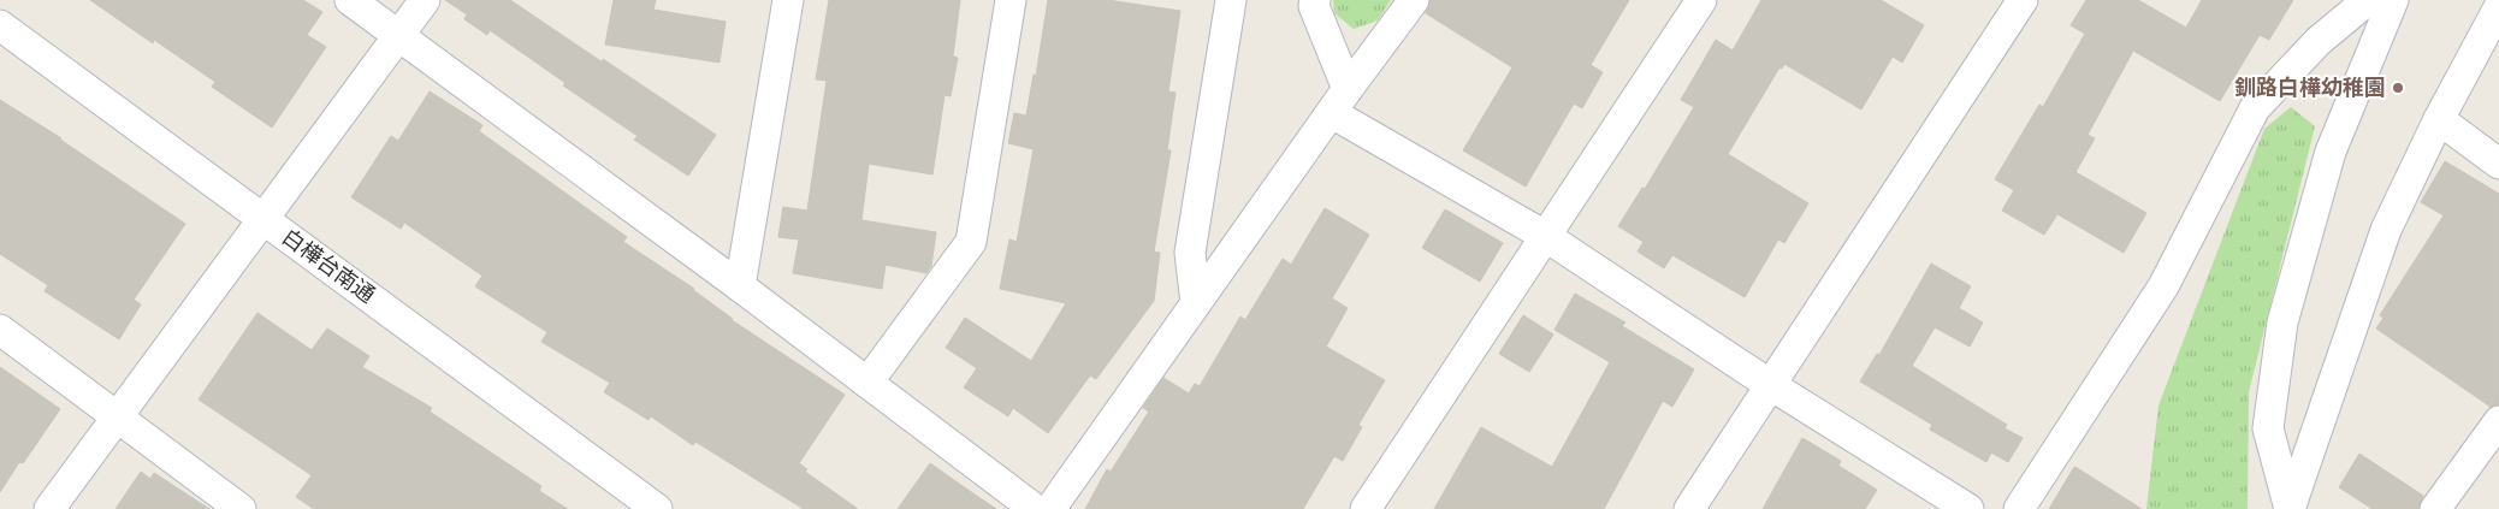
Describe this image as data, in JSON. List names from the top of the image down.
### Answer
{
  "streets": {
    "street": ["白樺台南通"]
  },
  "places": ["釧路白樺幼稚園"]
}
